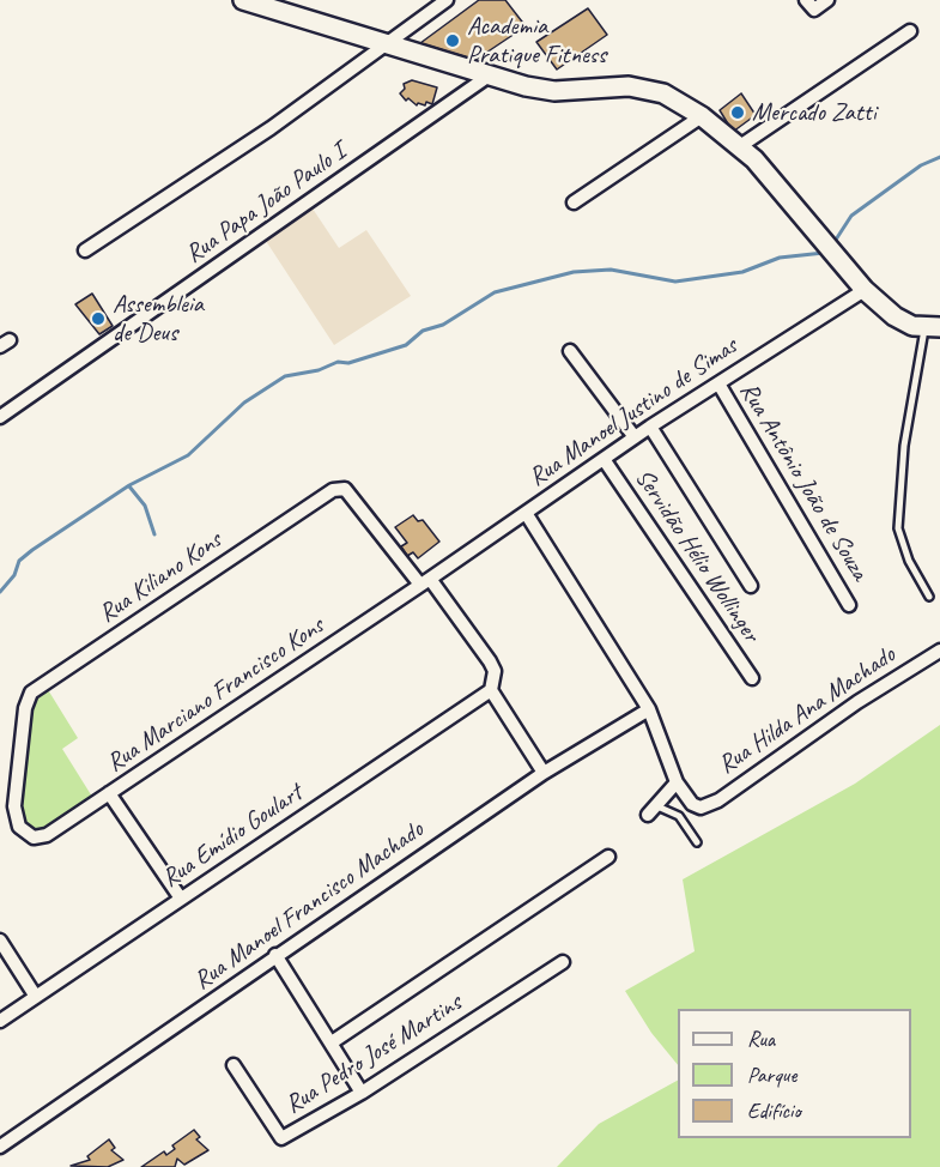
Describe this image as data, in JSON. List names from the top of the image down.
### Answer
{
  "streets": {
    "street": [
      "Rua Papa João Paulo I",
      "Rua Manoel Justino de Simas",
      "Rua Antônio João de Souza",
      "Servidão Hélio Wollinger",
      "Rua Kiliano Kons",
      "Rua Marciano Francisco Kons",
      "Rua Hilda Ana Machado",
      "Rua Emídio Goulart",
      "Rua Manoel Francisco Machado",
      "Rua Pedro José Martins"
    ]
  },
  "crossings": [
    ["Rua Manoel Justino de Simas", "Rua Antônio João de Souza"],
    ["Rua Manoel Justino de Simas", "Servidão Hélio Wollinger"],
    ["Rua Manoel Justino de Simas", "Rua Kiliano Kons"],
    ["Rua Manoel Justino de Simas", "Rua Marciano Francisco Kons"],
    ["Rua Kiliano Kons", "Rua Marciano Francisco Kons"]
  ],
  "places": ["Academia Pratique Fitness", "Mercado Zatti", "Assembleia de Deus"],
  "legend": ["Rua", "Parque", "Edifício"]
}
